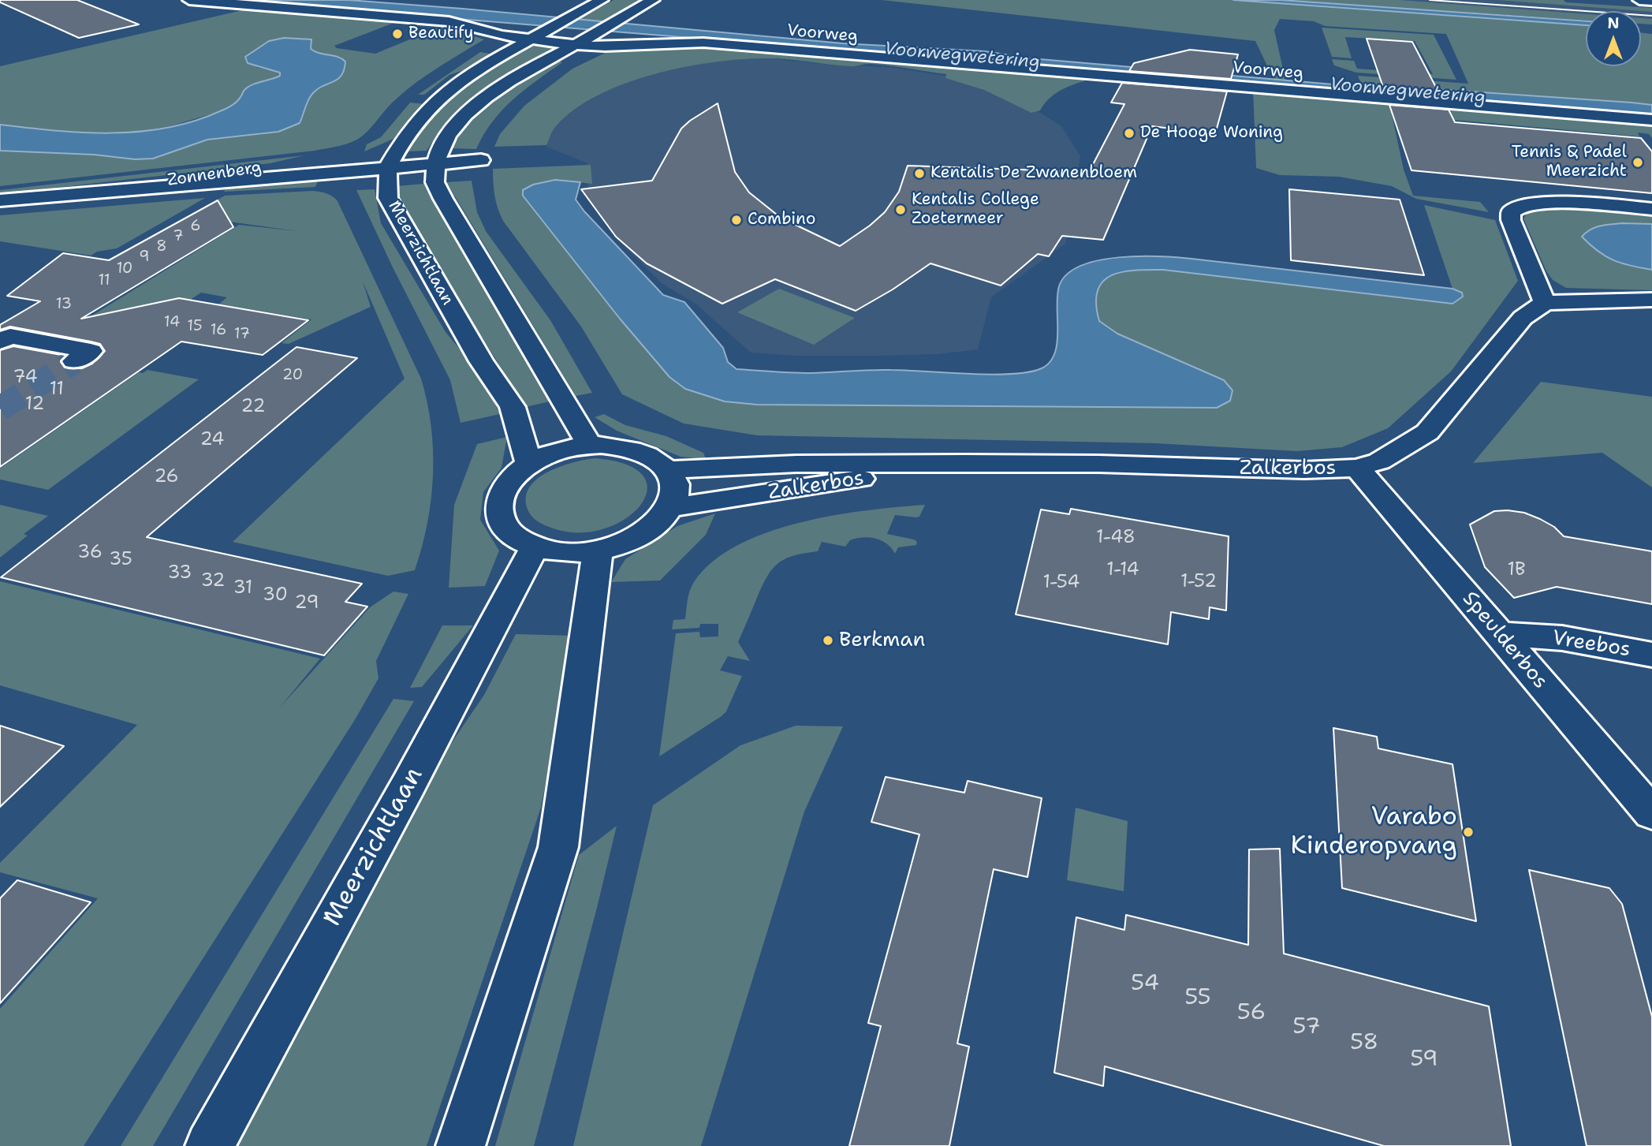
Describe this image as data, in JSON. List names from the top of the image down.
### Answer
{
  "streets": {
    "street": [
      "Voorweg",
      "Zonnenberg",
      "Meerzichtlaan",
      "Zalkerbos",
      "Speulderbos",
      "Vreebos"
    ]
  },
  "crossings": [
    ["Zonnenberg", "Meerzichtlaan"],
    ["Meerzichtlaan", "Zalkerbos"],
    ["Zalkerbos", "Speulderbos"],
    ["Speulderbos", "Vreebos"]
  ],
  "water": ["Voorwegwetering"],
  "places": [
    "Beautify",
    "De Hooge Woning",
    "Tennis & Padel Meerzicht",
    "Kentalis De Zwanenbloem",
    "Kentalis College Zoetermeer",
    "Combino",
    "Berkman",
    "Varabo Kinderopvang"
  ],
  "house_numbers": [
    "6",
    "7",
    "8",
    "9",
    "10",
    "11",
    "13",
    "14",
    "15",
    "16",
    "17",
    "20",
    "74",
    "11",
    "12",
    "22",
    "24",
    "26",
    "1-48",
    "36",
    "35",
    "1-14",
    "1B",
    "33",
    "32",
    "1-52",
    "1-54",
    "31",
    "30",
    "29",
    "54",
    "55",
    "56",
    "57",
    "58",
    "59"
  ],
  "north": "top"
}
